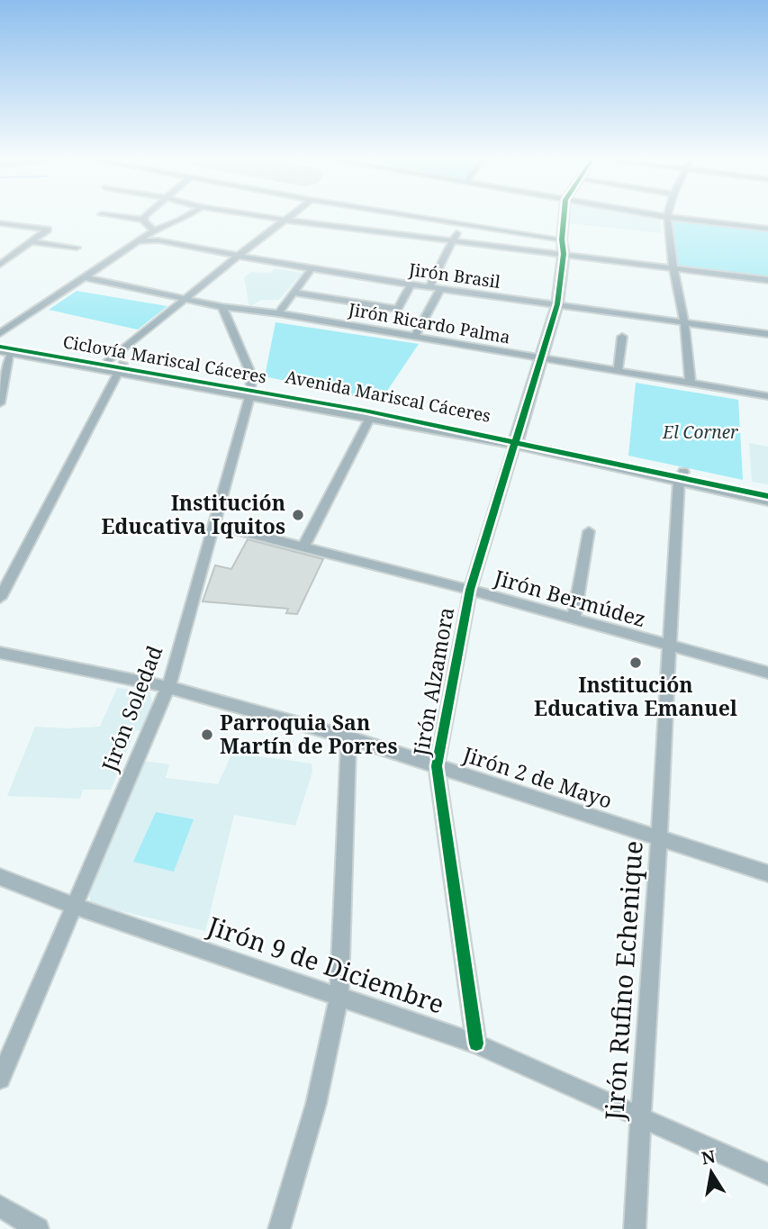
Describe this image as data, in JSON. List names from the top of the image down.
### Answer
{
  "streets": {
    "main road": ["Avenida Mariscal Cáceres", "Jirón Alzamora"],
    "street": [
      "Jirón Brasil",
      "Jirón Ricardo Palma",
      "Jirón Bermúdez",
      "Jirón Soledad",
      "Jirón 2 de Mayo",
      "Jirón 9 de Diciembre",
      "Jirón Rufino Echenique"
    ],
    "cycle path": ["Ciclovía Mariscal Cáceres"]
  },
  "crossings": [
    ["Jirón Brasil", "Jirón Ricardo Palma"],
    ["Jirón Brasil", "Jirón Alzamora"],
    ["Jirón Ricardo Palma", "Jirón Alzamora"],
    ["Jirón Ricardo Palma", "Jirón Soledad"],
    ["Avenida Mariscal Cáceres", "Jirón Alzamora"],
    ["Avenida Mariscal Cáceres", "Jirón Soledad"],
    ["Avenida Mariscal Cáceres", "Jirón Rufino Echenique"],
    ["Jirón Bermúdez", "Jirón Alzamora"],
    ["Jirón Bermúdez", "Jirón Soledad"],
    ["Jirón Bermúdez", "Jirón Rufino Echenique"],
    ["Jirón Alzamora", "Jirón 2 de Mayo"],
    ["Jirón Alzamora", "Jirón 9 de Diciembre"],
    ["Jirón Soledad", "Jirón 2 de Mayo"],
    ["Jirón Soledad", "Jirón 9 de Diciembre"],
    ["Jirón 2 de Mayo", "Jirón Rufino Echenique"],
    ["Jirón 9 de Diciembre", "Jirón Rufino Echenique"]
  ],
  "parks": ["El Corner"],
  "places": ["Institución Educativa Iquitos", "Institución Educativa Emanuel", "Parroquia San Martín de Porres"],
  "north": "top"
}
